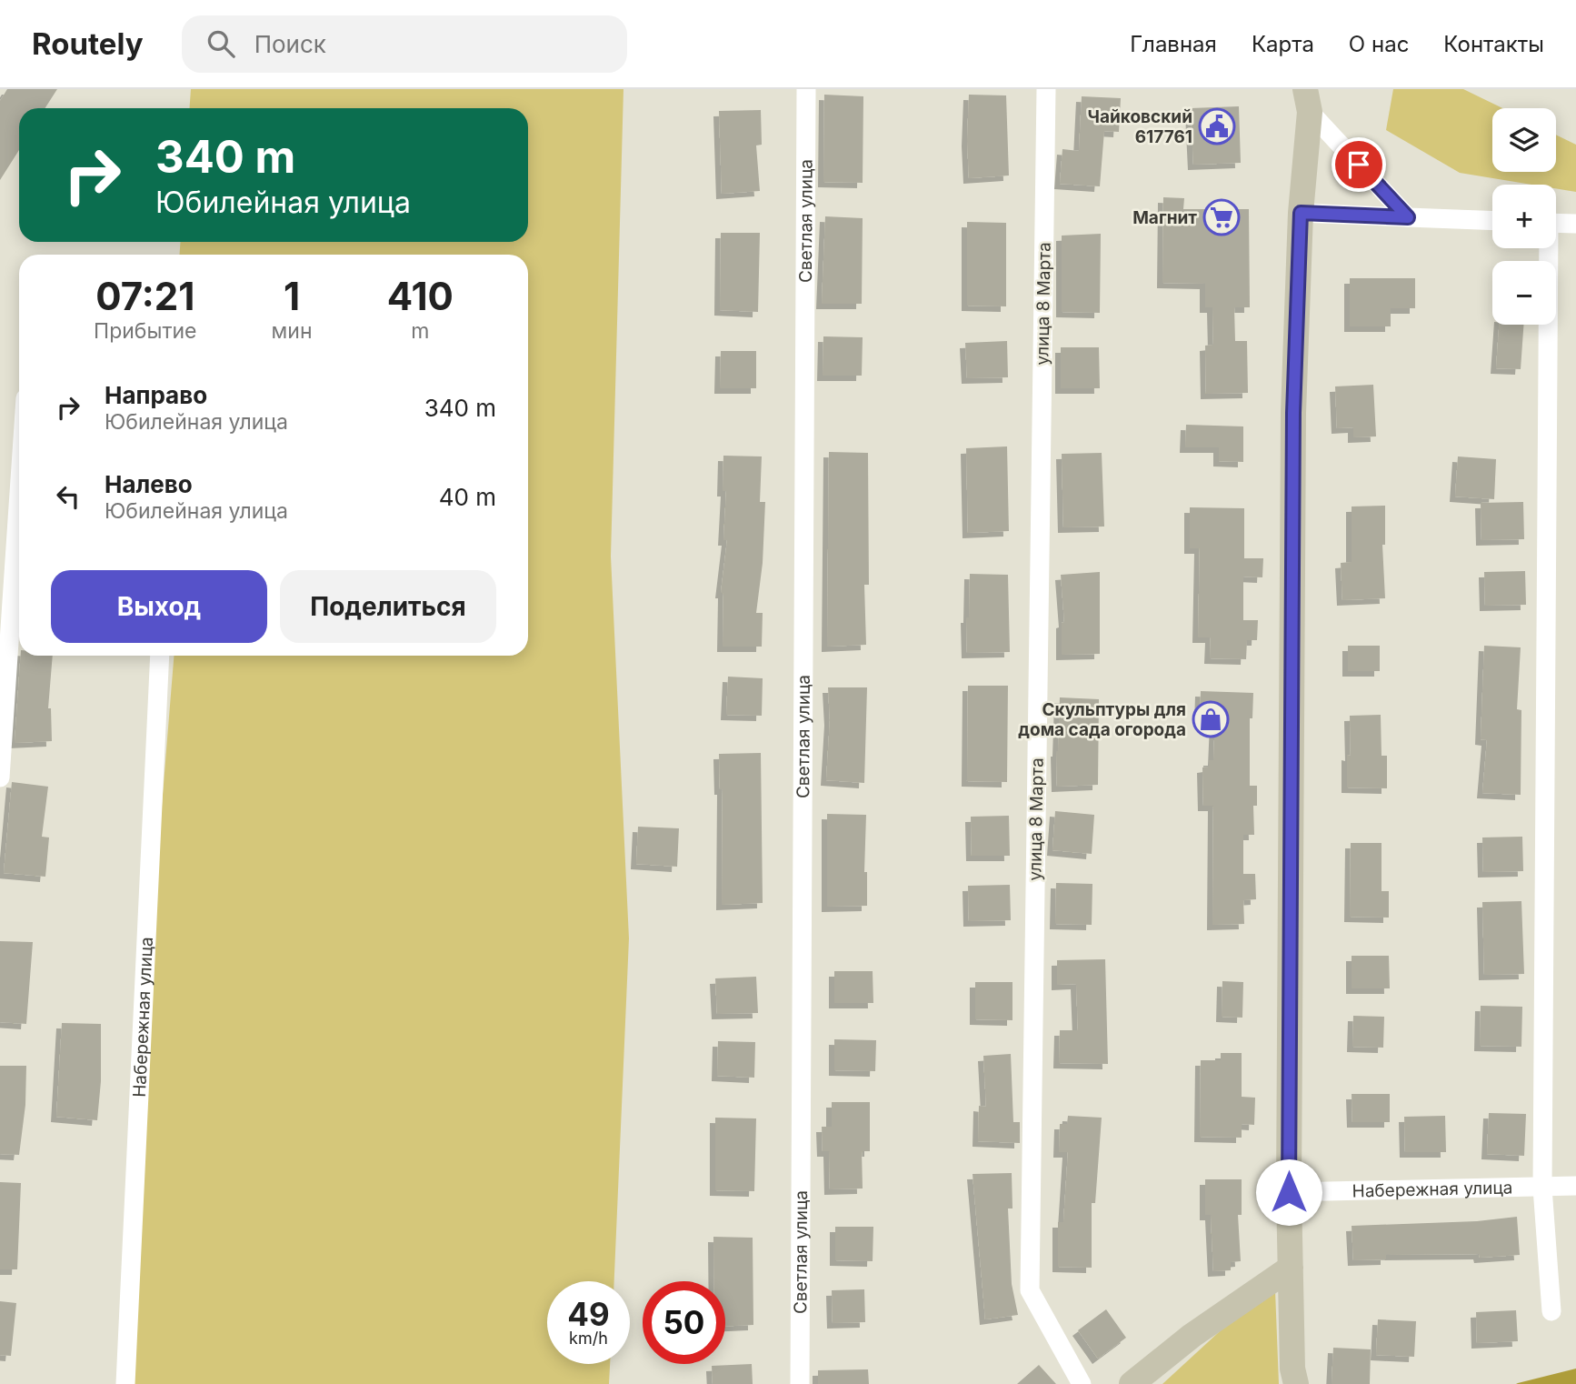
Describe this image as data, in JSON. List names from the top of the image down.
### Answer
{
  "streets": {
    "street": ["Светлая улица", "улица 8 Марта", "Набережная улица"]
  },
  "places": {
    "public building": ["Чайковский 617761"],
    "supermarket": ["Магнит"],
    "shop": ["Скульптуры для дома сада огорода"]
  },
  "page": {
    "header": "Routely",
    "search": "Поиск",
    "nav": [
      "Главная",
      "Карта",
      "О нас",
      "Контакты"
    ],
    "map_buttons": ["+", "−"],
    "turn": ["340 m", "Юбилейная улица"],
    "eta": [
      "07:21",
      "Прибытие",
      "1",
      "мин",
      "410",
      "m"
    ],
    "list": [
      {
        "name": "Направо",
        "note": "Юбилейная улица",
        "value": "340 m"
      },
      {
        "name": "Налево",
        "note": "Юбилейная улица",
        "value": "40 m"
      }
    ],
    "buttons": ["Выход", "Поделиться"],
    "speed": "49 km/h",
    "limit": "50"
  }
}
